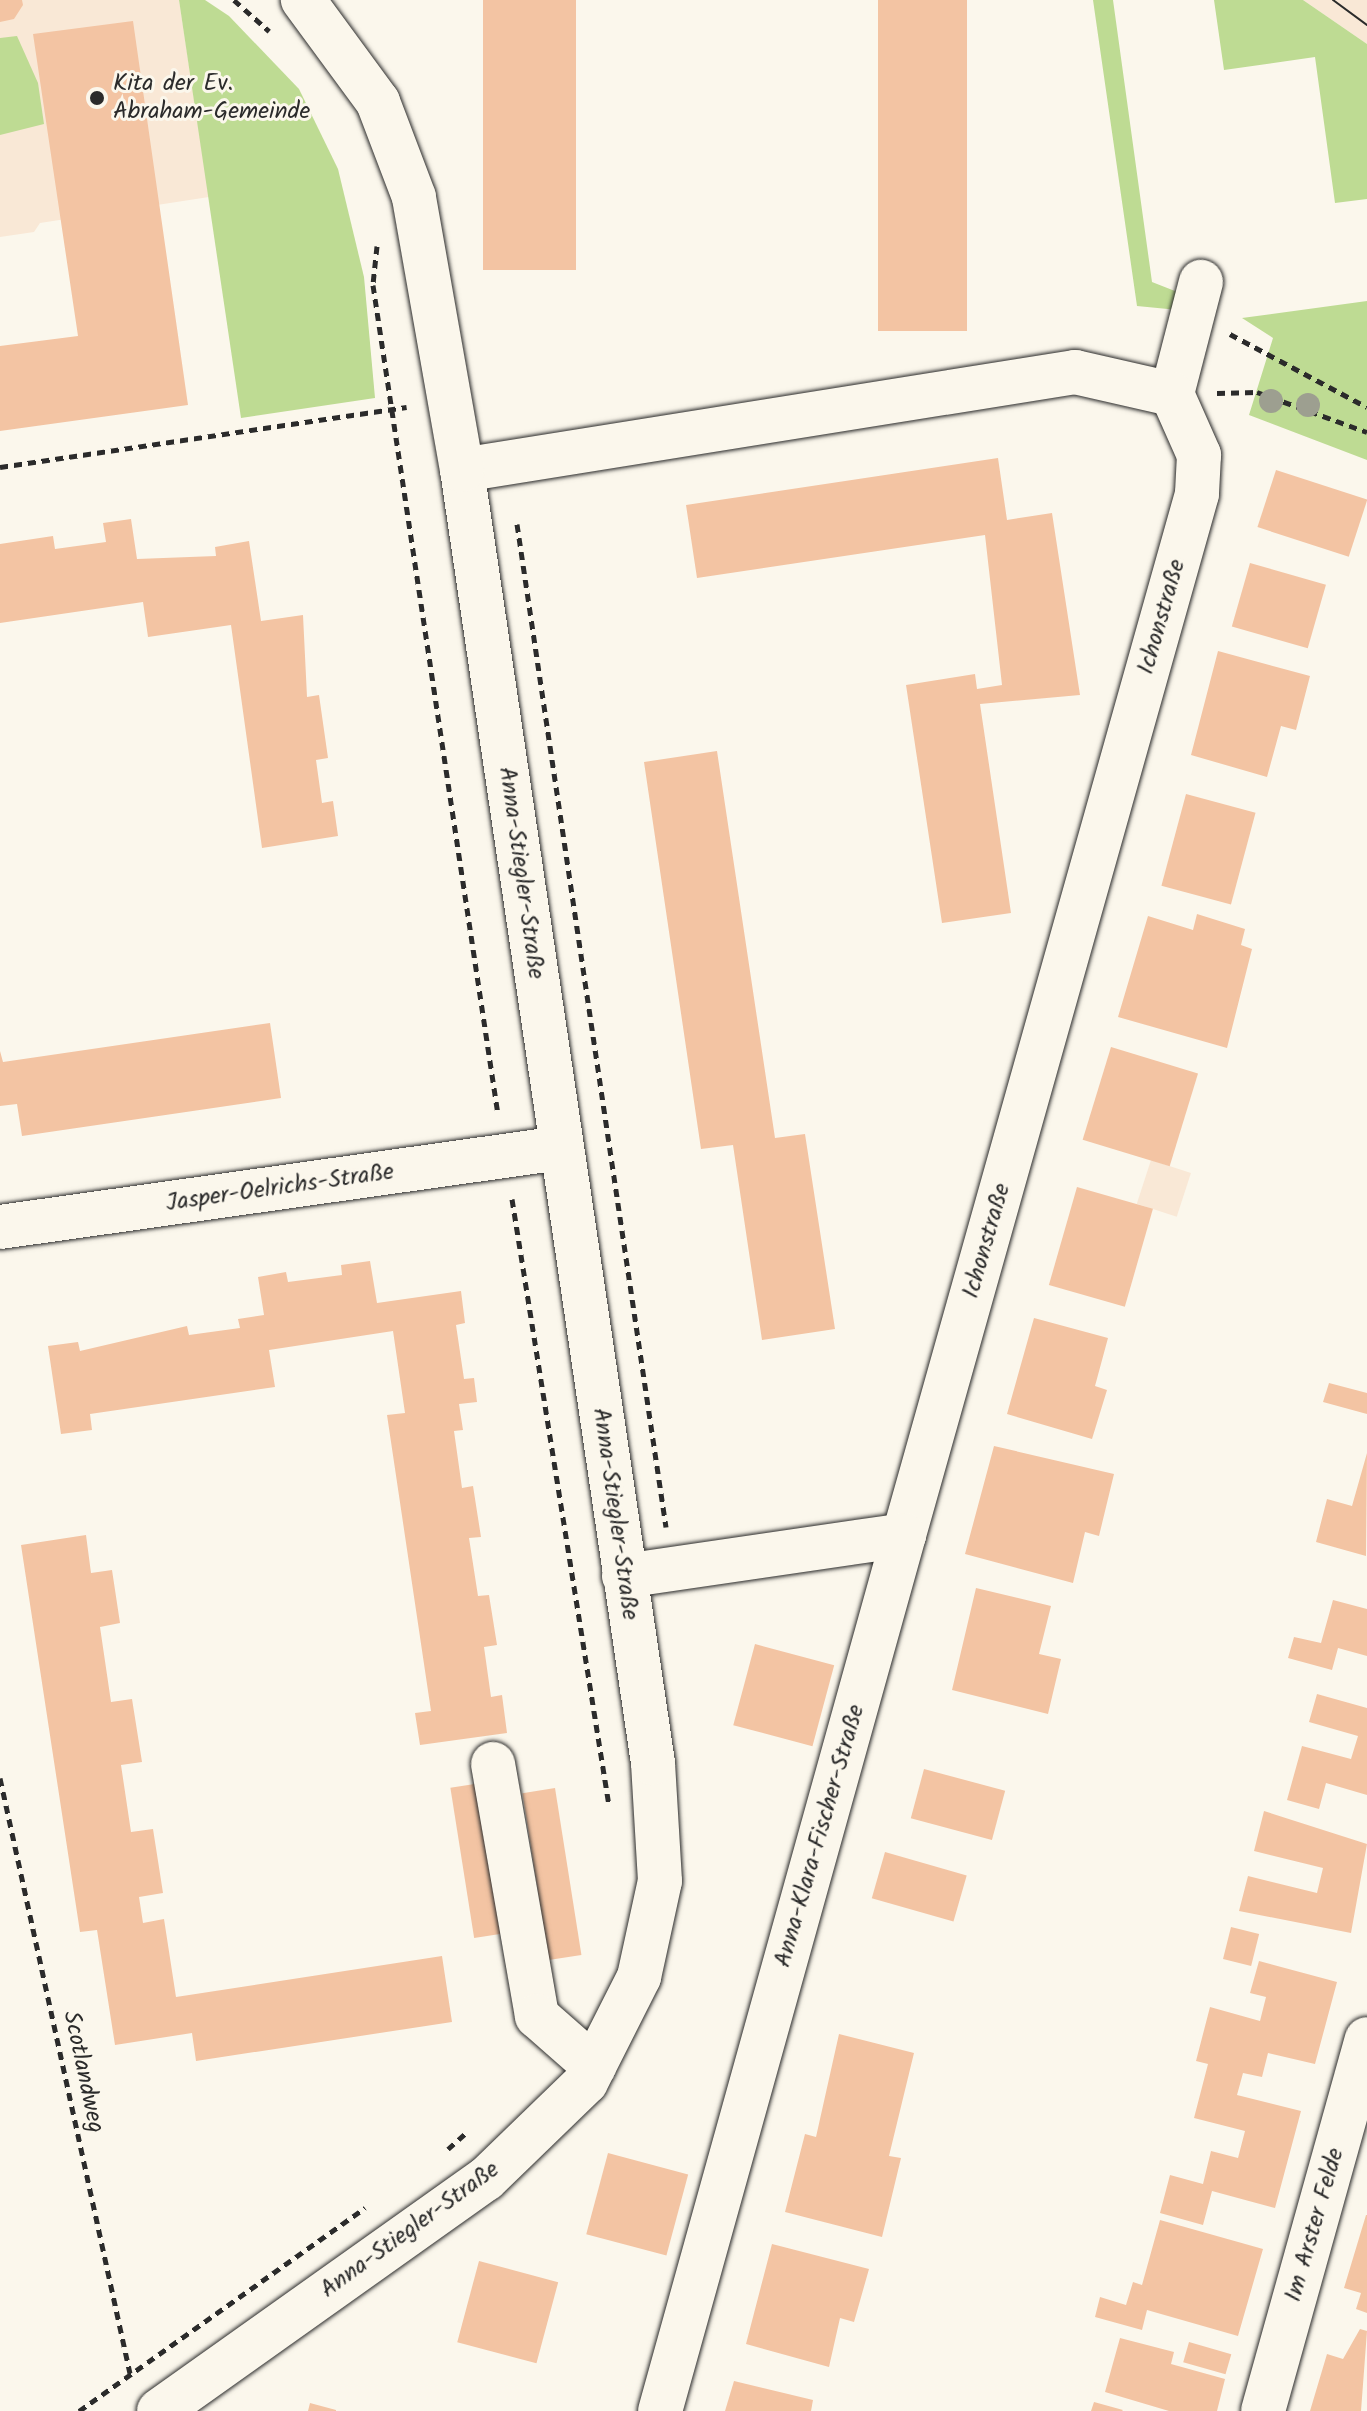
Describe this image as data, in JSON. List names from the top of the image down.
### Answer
{
  "streets": {
    "street": [
      "Ichonstraße",
      "Anna-Stiegler-Straße",
      "Jasper-Oelrichs-Straße",
      "Anna-Klara-Fischer-Straße",
      "Im Arster Felde"
    ],
    "path": ["Scotlandweg"]
  },
  "crossings": [
    ["Ichonstraße", "Anna-Klara-Fischer-Straße"],
    ["Anna-Stiegler-Straße", "Jasper-Oelrichs-Straße"]
  ],
  "places": ["Kita der Ev. Abraham-Gemeinde"]
}
